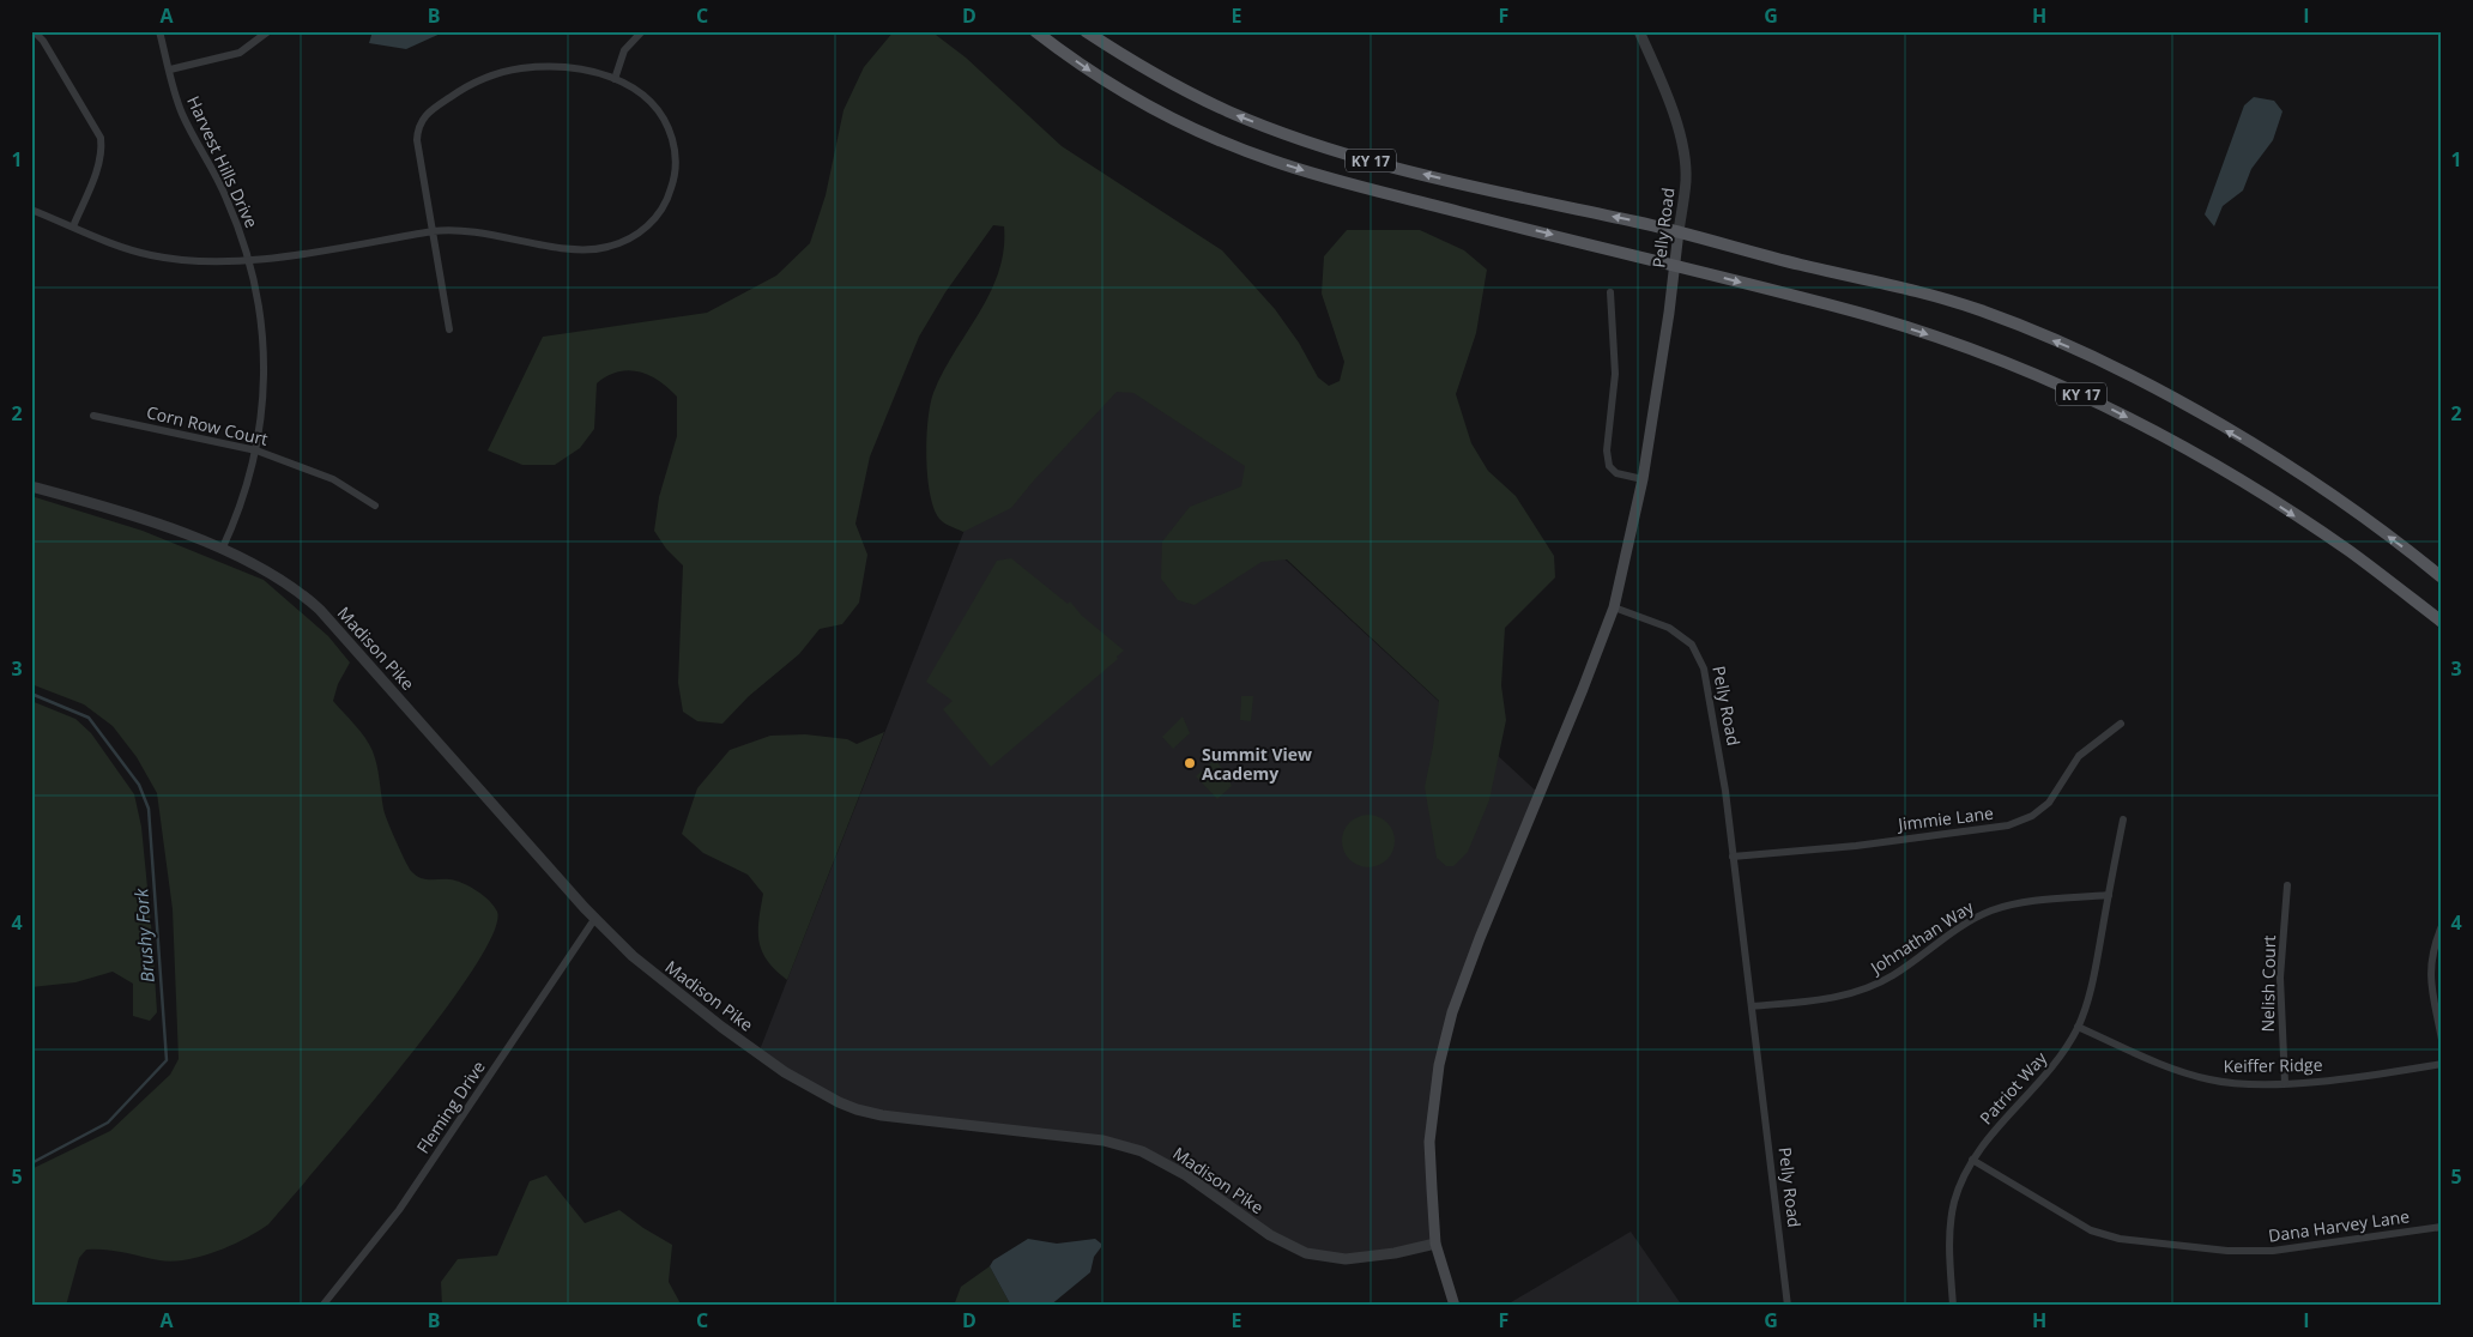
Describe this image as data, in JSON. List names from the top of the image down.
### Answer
{
  "streets": {
    "main road": ["KY 17", "Pelly Road"],
    "street": [
      "Harvest Hills Drive",
      "Corn Row Court",
      "Madison Pike",
      "Jimmie Lane",
      "Johnathan Way",
      "Nelish Court",
      "Keiffer Ridge",
      "Patriot Way",
      "Fleming Drive",
      "Dana Harvey Lane"
    ]
  },
  "crossings": [
    ["KY 17", "Pelly Road"],
    ["Harvest Hills Drive", "Corn Row Court"],
    ["Harvest Hills Drive", "Madison Pike"],
    ["Pelly Road", "Jimmie Lane"],
    ["Pelly Road", "Johnathan Way"],
    ["Madison Pike", "Fleming Drive"],
    ["Johnathan Way", "Patriot Way"],
    ["Nelish Court", "Keiffer Ridge"],
    ["Keiffer Ridge", "Patriot Way"],
    ["Patriot Way", "Dana Harvey Lane"]
  ],
  "water": ["Brushy Fork"],
  "places": ["Summit View Academy"],
  "grid": {
    "columns": [
      "A",
      "B",
      "C",
      "D",
      "E",
      "F",
      "G",
      "H",
      "I"
    ],
    "rows": [
      "1",
      "2",
      "3",
      "4",
      "5"
    ]
  }
}
